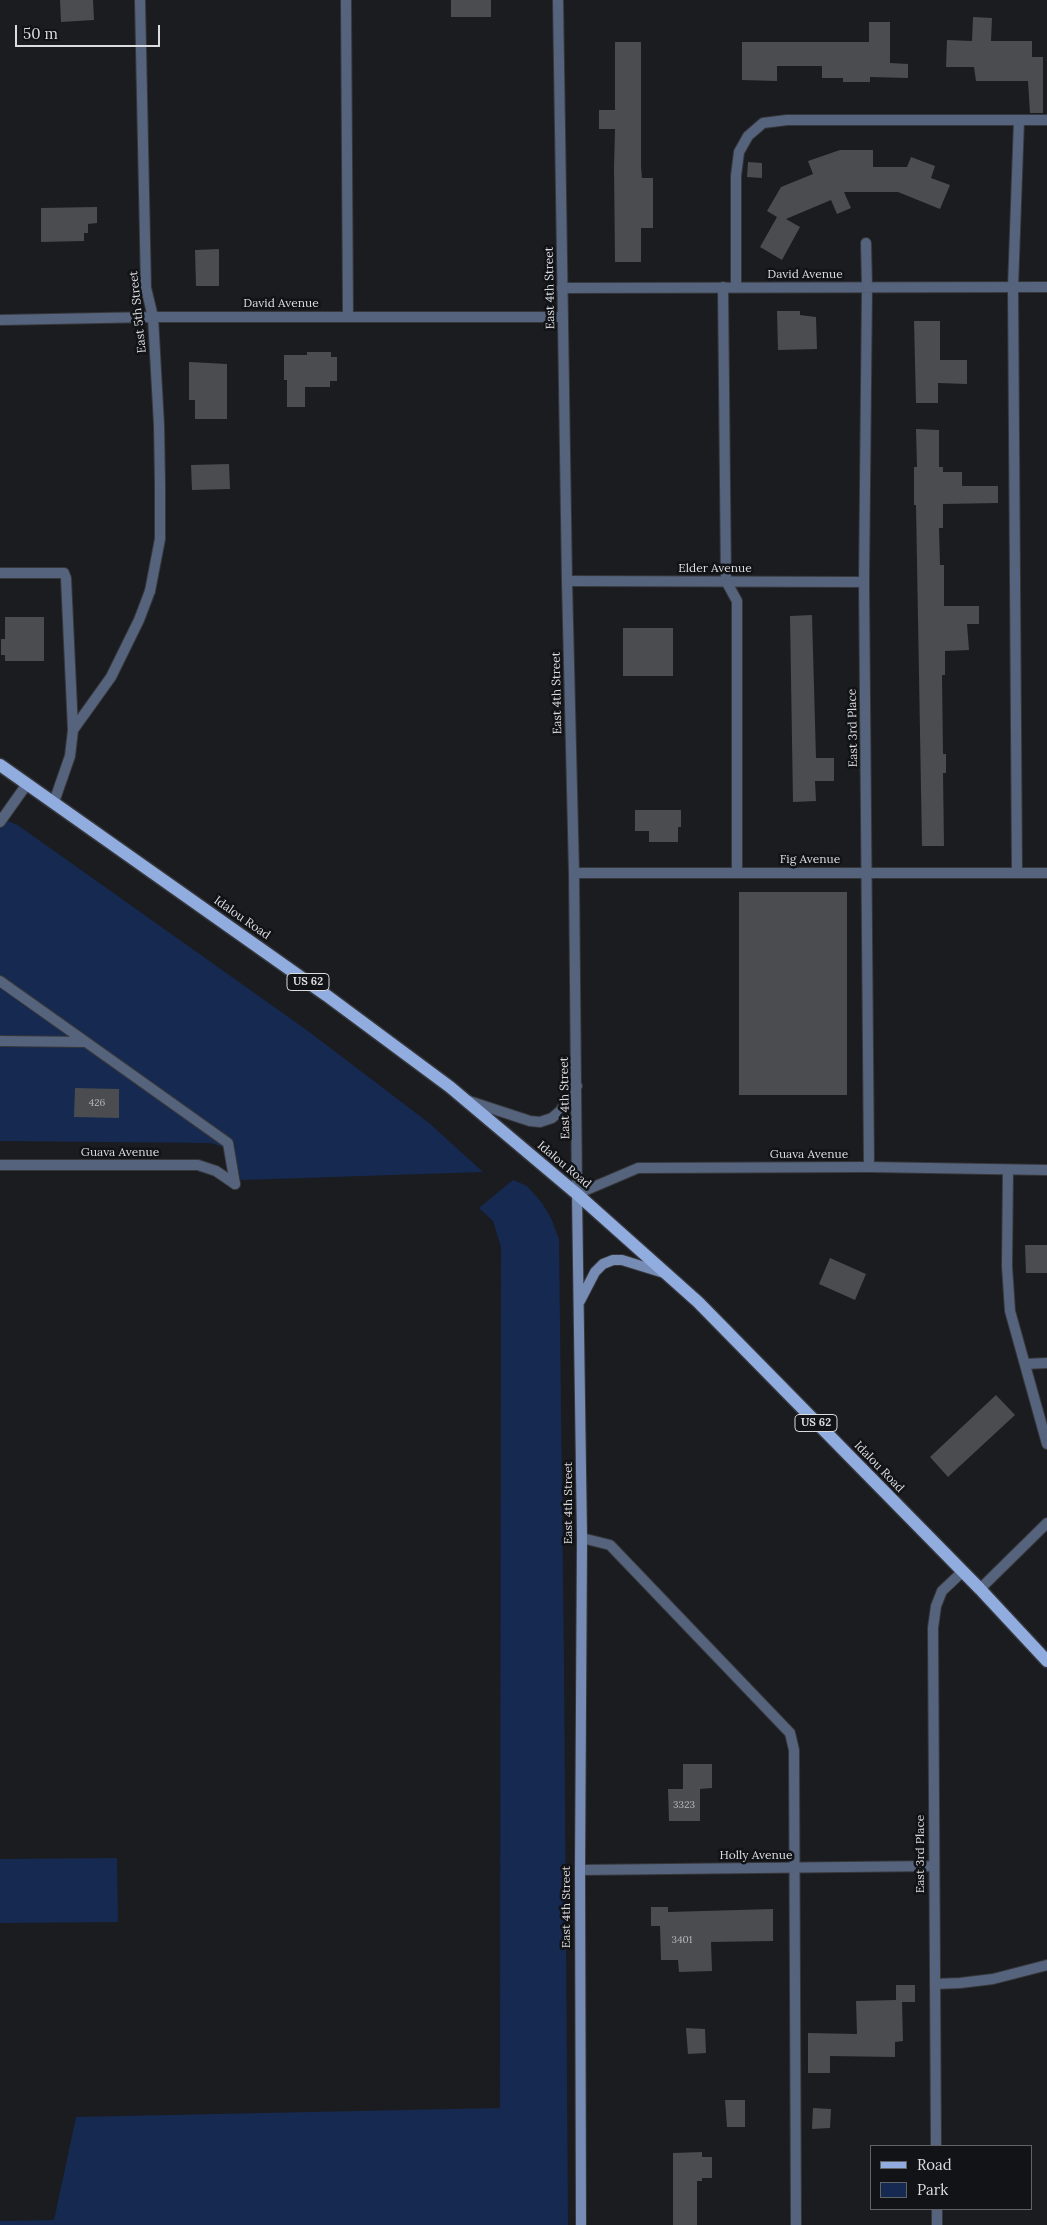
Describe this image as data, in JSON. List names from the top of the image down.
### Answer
{
  "streets": {
    "main road": ["East 4th Street", "Idalou Road", "US 62"],
    "street": [
      "David Avenue",
      "East 5th Street",
      "Elder Avenue",
      "East 3rd Place",
      "Fig Avenue",
      "Guava Avenue",
      "Holly Avenue"
    ]
  },
  "crossings": [
    ["David Avenue", "East 4th Street"],
    ["David Avenue", "East 5th Street"],
    ["David Avenue", "East 3rd Place"],
    ["East 4th Street", "Elder Avenue"],
    ["East 4th Street", "Fig Avenue"],
    ["East 4th Street", "Idalou Road"],
    ["East 4th Street", "Guava Avenue"],
    ["East 4th Street", "Holly Avenue"],
    ["Elder Avenue", "East 3rd Place"],
    ["East 3rd Place", "Fig Avenue"],
    ["East 3rd Place", "Idalou Road"],
    ["East 3rd Place", "Guava Avenue"],
    ["East 3rd Place", "Holly Avenue"],
    ["Idalou Road", "Guava Avenue"]
  ],
  "house_numbers": ["426", "3323", "3401"],
  "legend": ["Road", "Park"],
  "scale_bar": "50 m"
}
